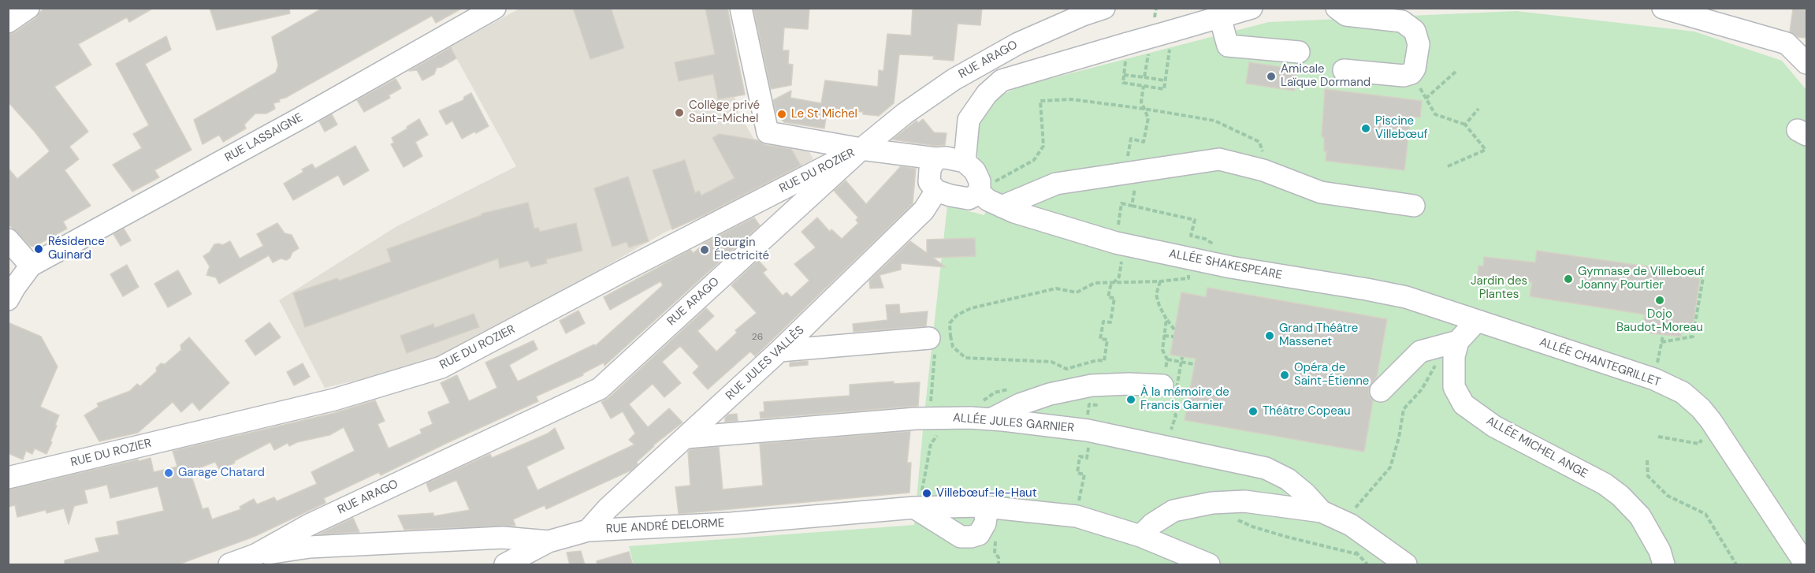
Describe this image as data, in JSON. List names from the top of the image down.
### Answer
{
  "streets": {
    "street": [
      "RUE ARAGO",
      "RUE LASSAIGNE",
      "RUE DU ROZIER",
      "ALLÉE SHAKESPEARE",
      "ALLÉE CHANTEGRILLET",
      "RUE JULES VALLÈS",
      "ALLÉE JULES GARNIER",
      "ALLÉE MICHEL ANGE",
      "RUE ANDRÉ DELORME"
    ]
  },
  "crossings": [
    ["RUE ARAGO", "RUE DU ROZIER"],
    ["RUE ARAGO", "RUE ANDRÉ DELORME"],
    ["ALLÉE SHAKESPEARE", "ALLÉE CHANTEGRILLET"],
    ["ALLÉE SHAKESPEARE", "RUE JULES VALLÈS"],
    ["RUE JULES VALLÈS", "ALLÉE JULES GARNIER"],
    ["RUE JULES VALLÈS", "RUE ANDRÉ DELORME"]
  ],
  "parks": ["Jardin des Plantes"],
  "places": [
    "Amicale Laïque Dormand",
    "Collège privé Saint-Michel",
    "Le St Michel",
    "Piscine Villebœuf",
    "Résidence Guinard",
    "Bourgin Électricité",
    "Gymnase de Villeboeuf Joanny Pourtier",
    "Dojo Baudot-Moreau",
    "Grand Théâtre Massenet",
    "Opéra de Saint-Étienne",
    "À la mémoire de Francis Garnier",
    "Théâtre Copeau",
    "Garage Chatard",
    "Villebœuf-le-Haut"
  ],
  "house_numbers": ["26"]
}
